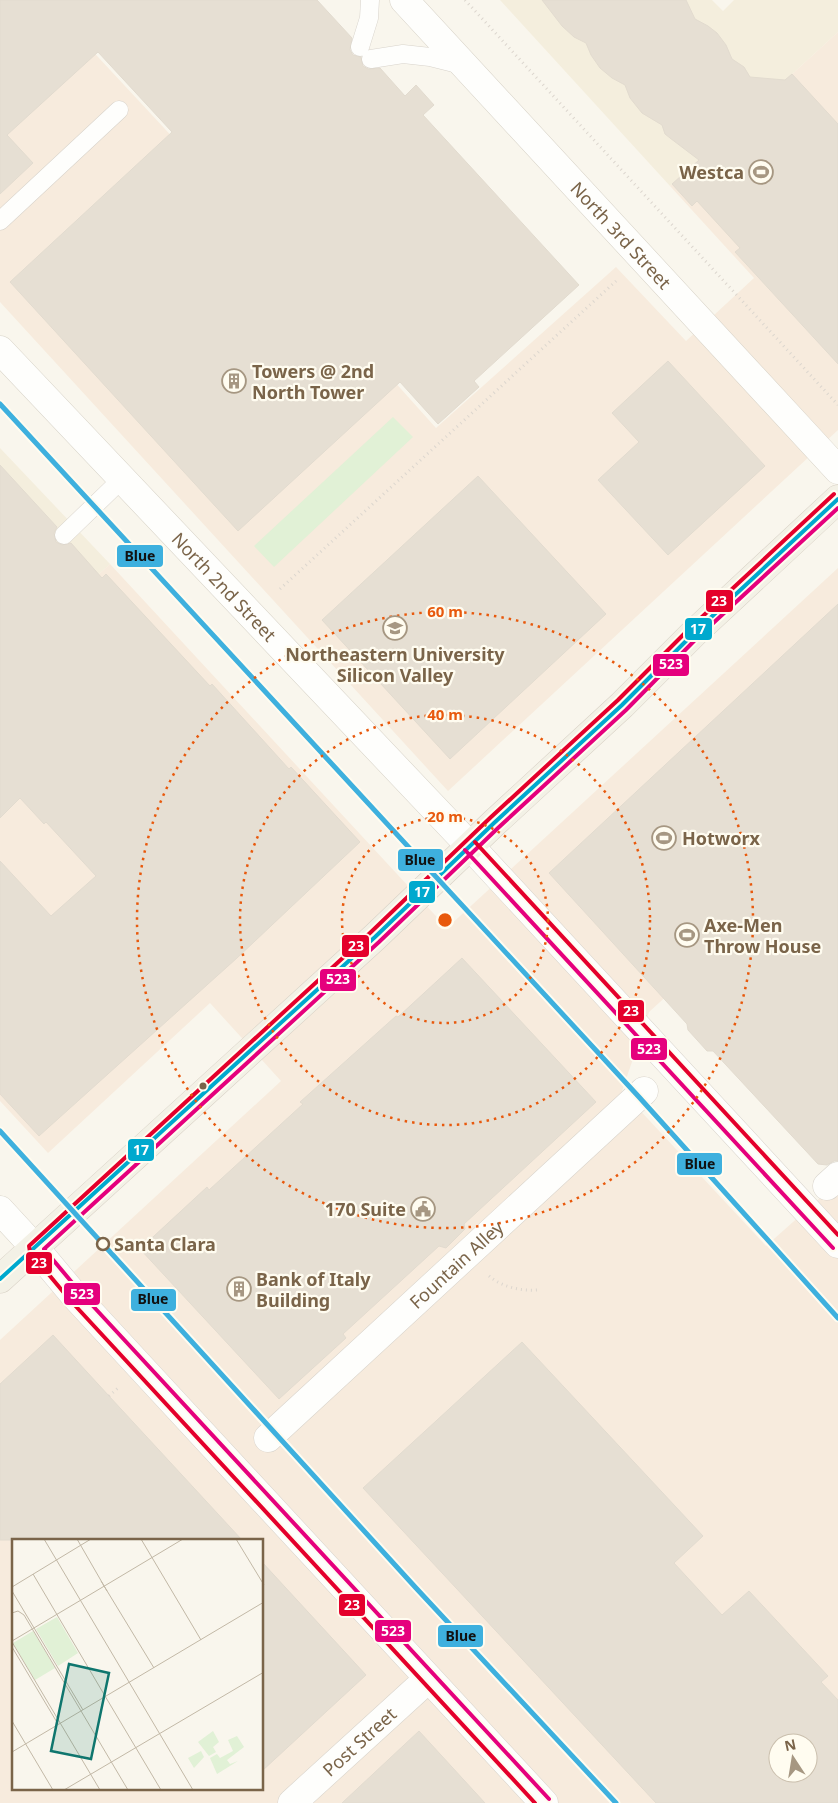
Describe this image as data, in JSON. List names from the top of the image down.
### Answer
{
  "streets": {
    "street": [
      "North 3rd Street",
      "North 2nd Street",
      "Fountain Alley",
      "Post Street"
    ]
  },
  "places": {
    "sports": ["Westca", "Hotworx", "Axe-Men Throw House"],
    "building": ["Towers @ 2nd North Tower", "Bank of Italy Building"],
    "school or university": ["Northeastern University Silicon Valley"],
    "public building": ["170 Suite"],
    "other": ["Santa Clara"]
  },
  "lines": [
    "transit line Blue",
    "transit line 23",
    "transit line 17",
    "transit line 523"
  ],
  "north": "top",
  "rings": ["60 m", "40 m", "20 m"]
}
